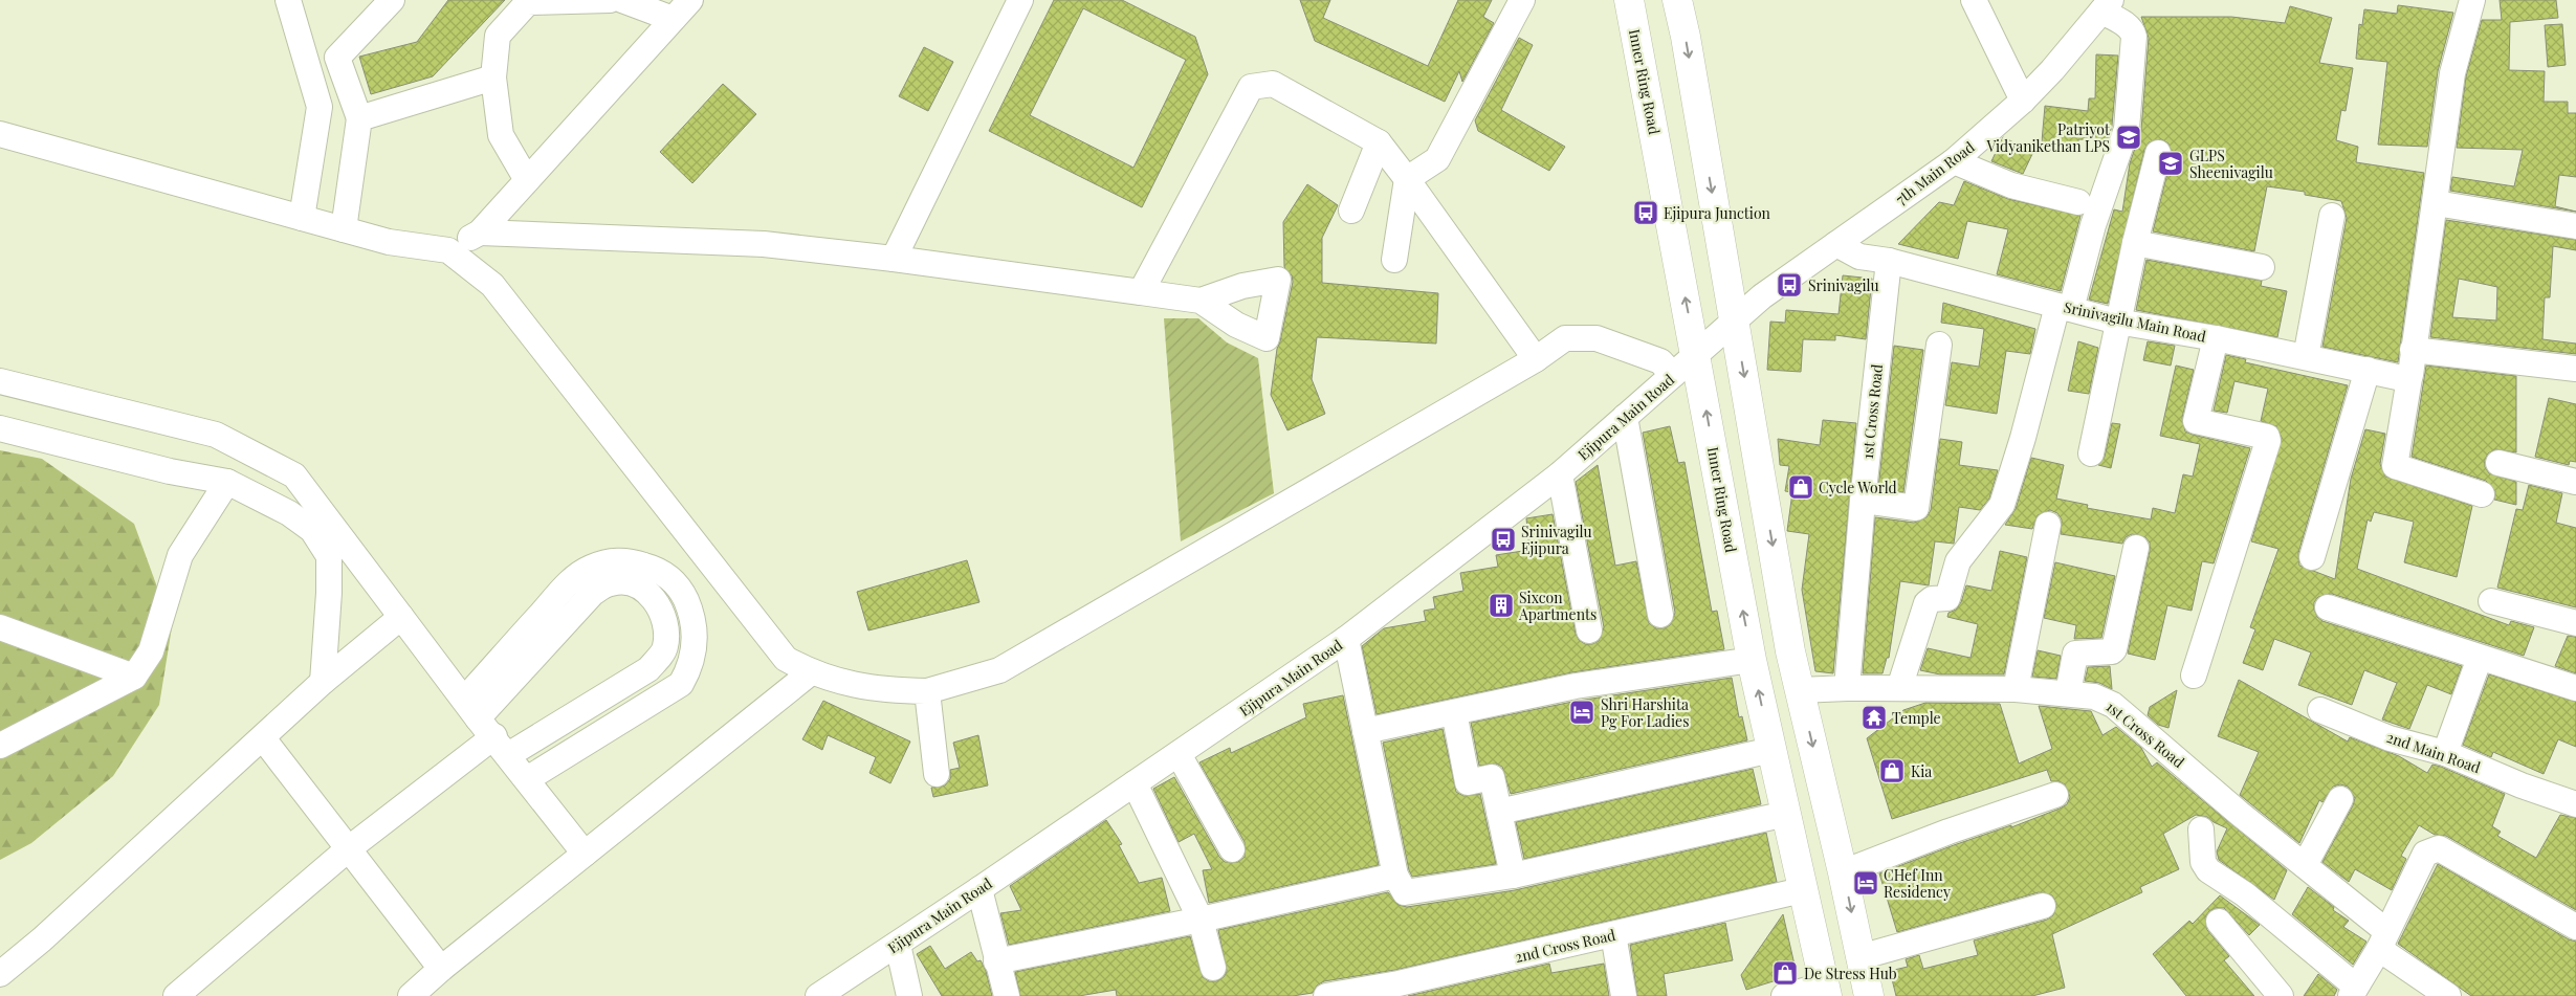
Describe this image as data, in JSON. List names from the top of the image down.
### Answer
{
  "streets": {
    "main road": ["Inner Ring Road"],
    "street": [
      "7th Main Road",
      "Srinivagilu Main Road",
      "1st Cross Road",
      "Ejipura Main Road",
      "2nd Main Road",
      "2nd Cross Road"
    ]
  },
  "crossings": [
    ["Inner Ring Road", "Ejipura Main Road"],
    ["Inner Ring Road", "2nd Cross Road"],
    ["7th Main Road", "Srinivagilu Main Road"],
    ["7th Main Road", "Ejipura Main Road"],
    ["Srinivagilu Main Road", "1st Cross Road"]
  ],
  "places": {
    "school or university": ["Patriyot Vidyanikethan LPS", "GLPS Sheenivagilu"],
    "bus stop": ["Ejipura Junction", "Srinivagilu", "Srinivagilu Ejipura"],
    "shop": ["Cycle World", "Kia", "De Stress Hub"],
    "building": ["Sixcon Apartments"],
    "hotel": ["Shri Harshita Pg For Ladies", "CHef Inn Residency"],
    "temple": ["Temple"]
  }
}
